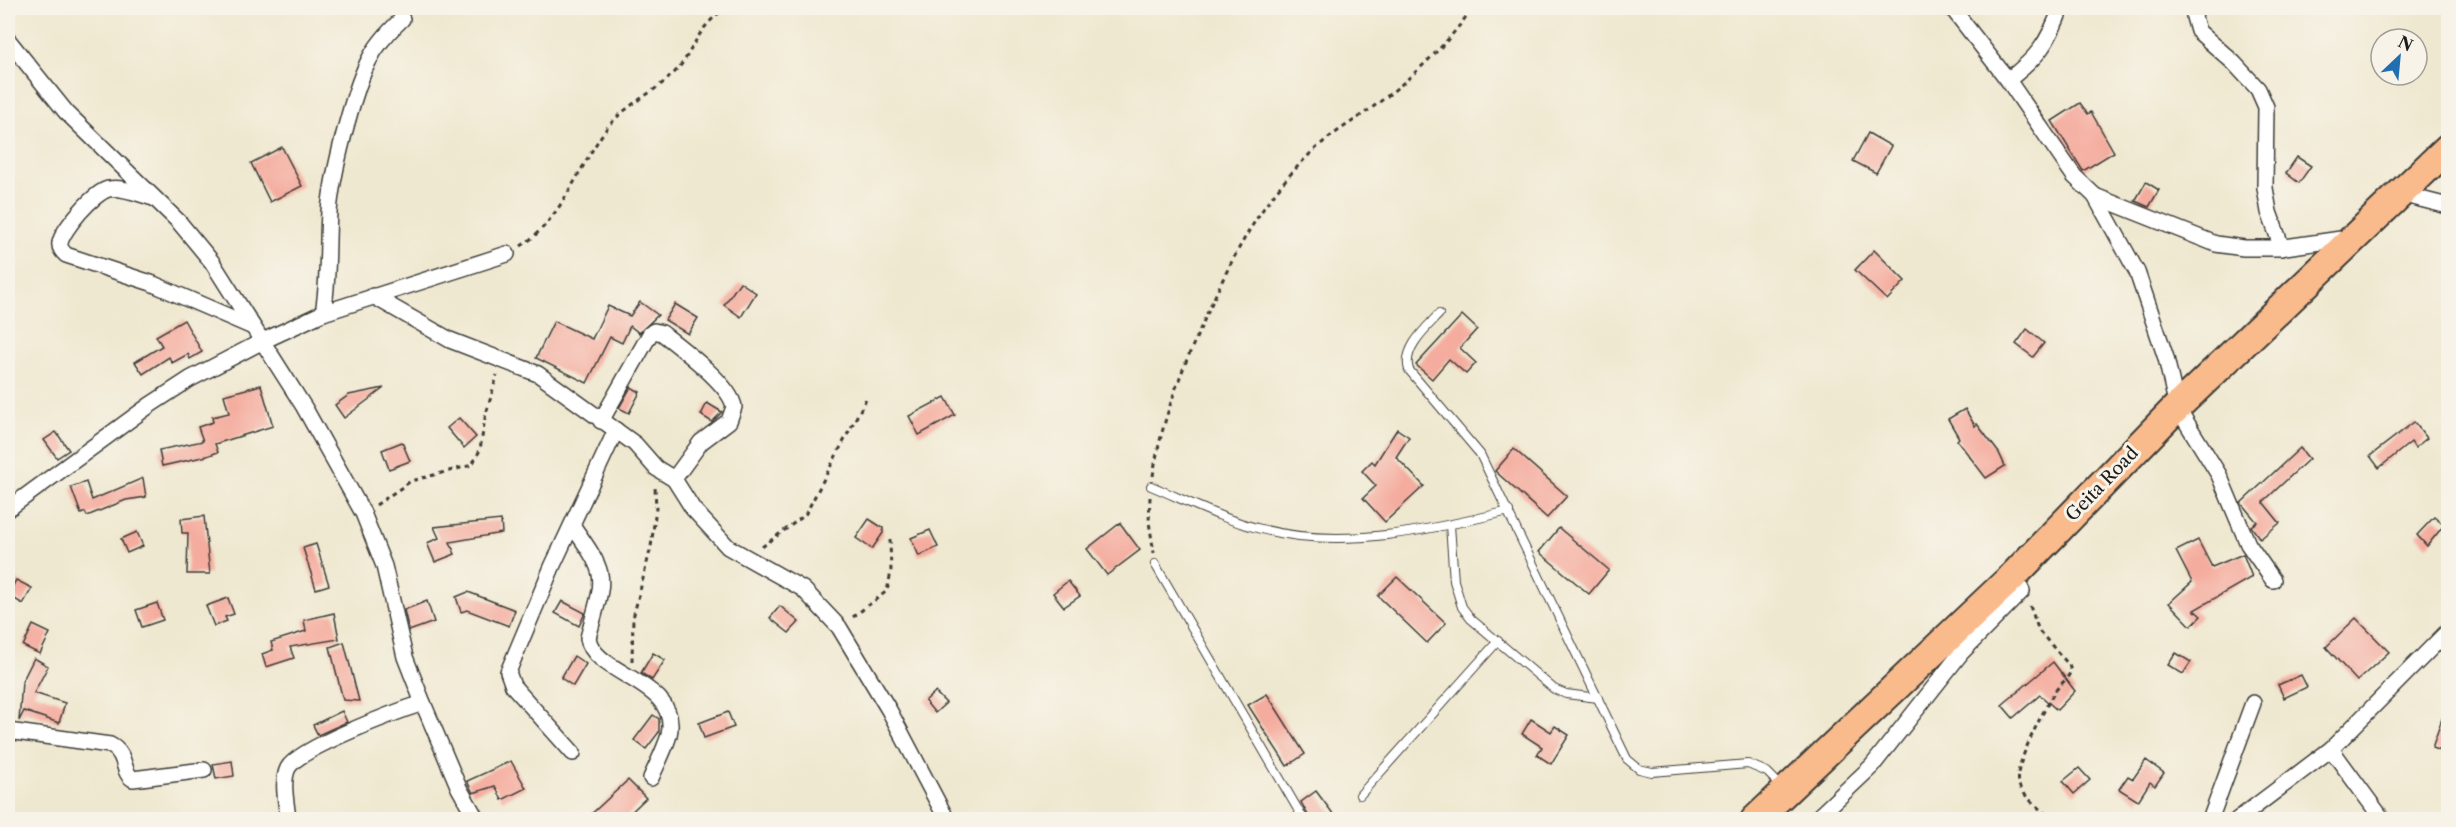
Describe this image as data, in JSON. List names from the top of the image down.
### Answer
{
  "streets": {
    "highway": ["Geita Road"]
  },
  "north": "top right"
}
